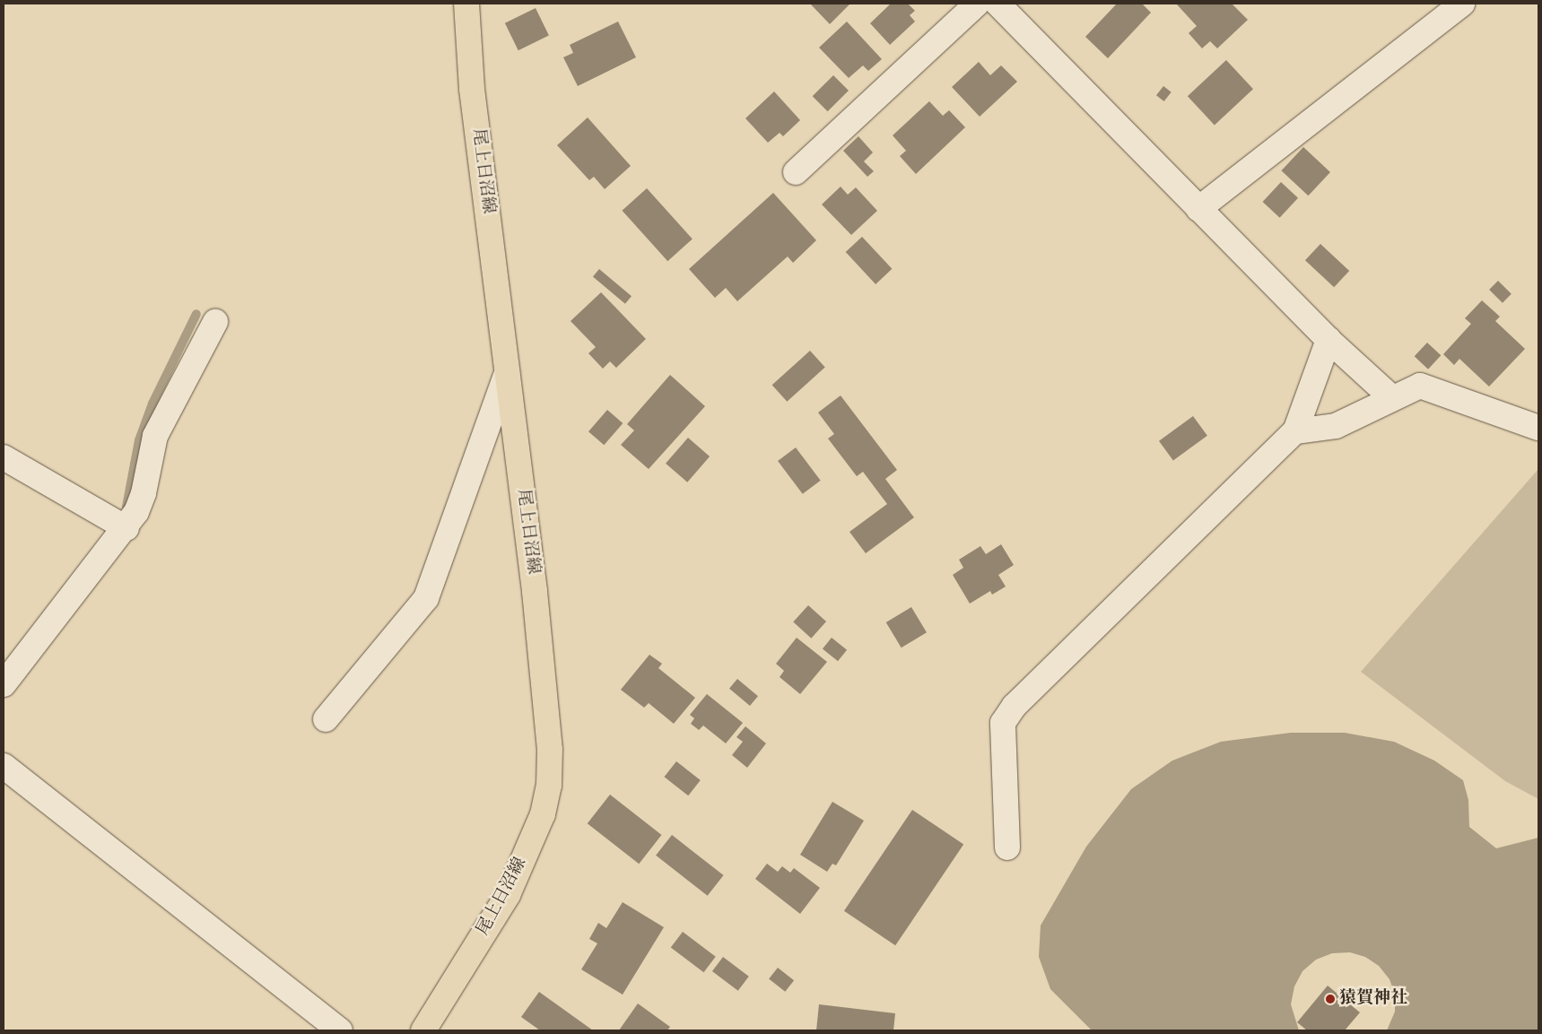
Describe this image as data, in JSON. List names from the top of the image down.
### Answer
{
  "streets": {
    "main road": ["尾上日沼線"]
  },
  "places": ["猿賀神社"]
}
